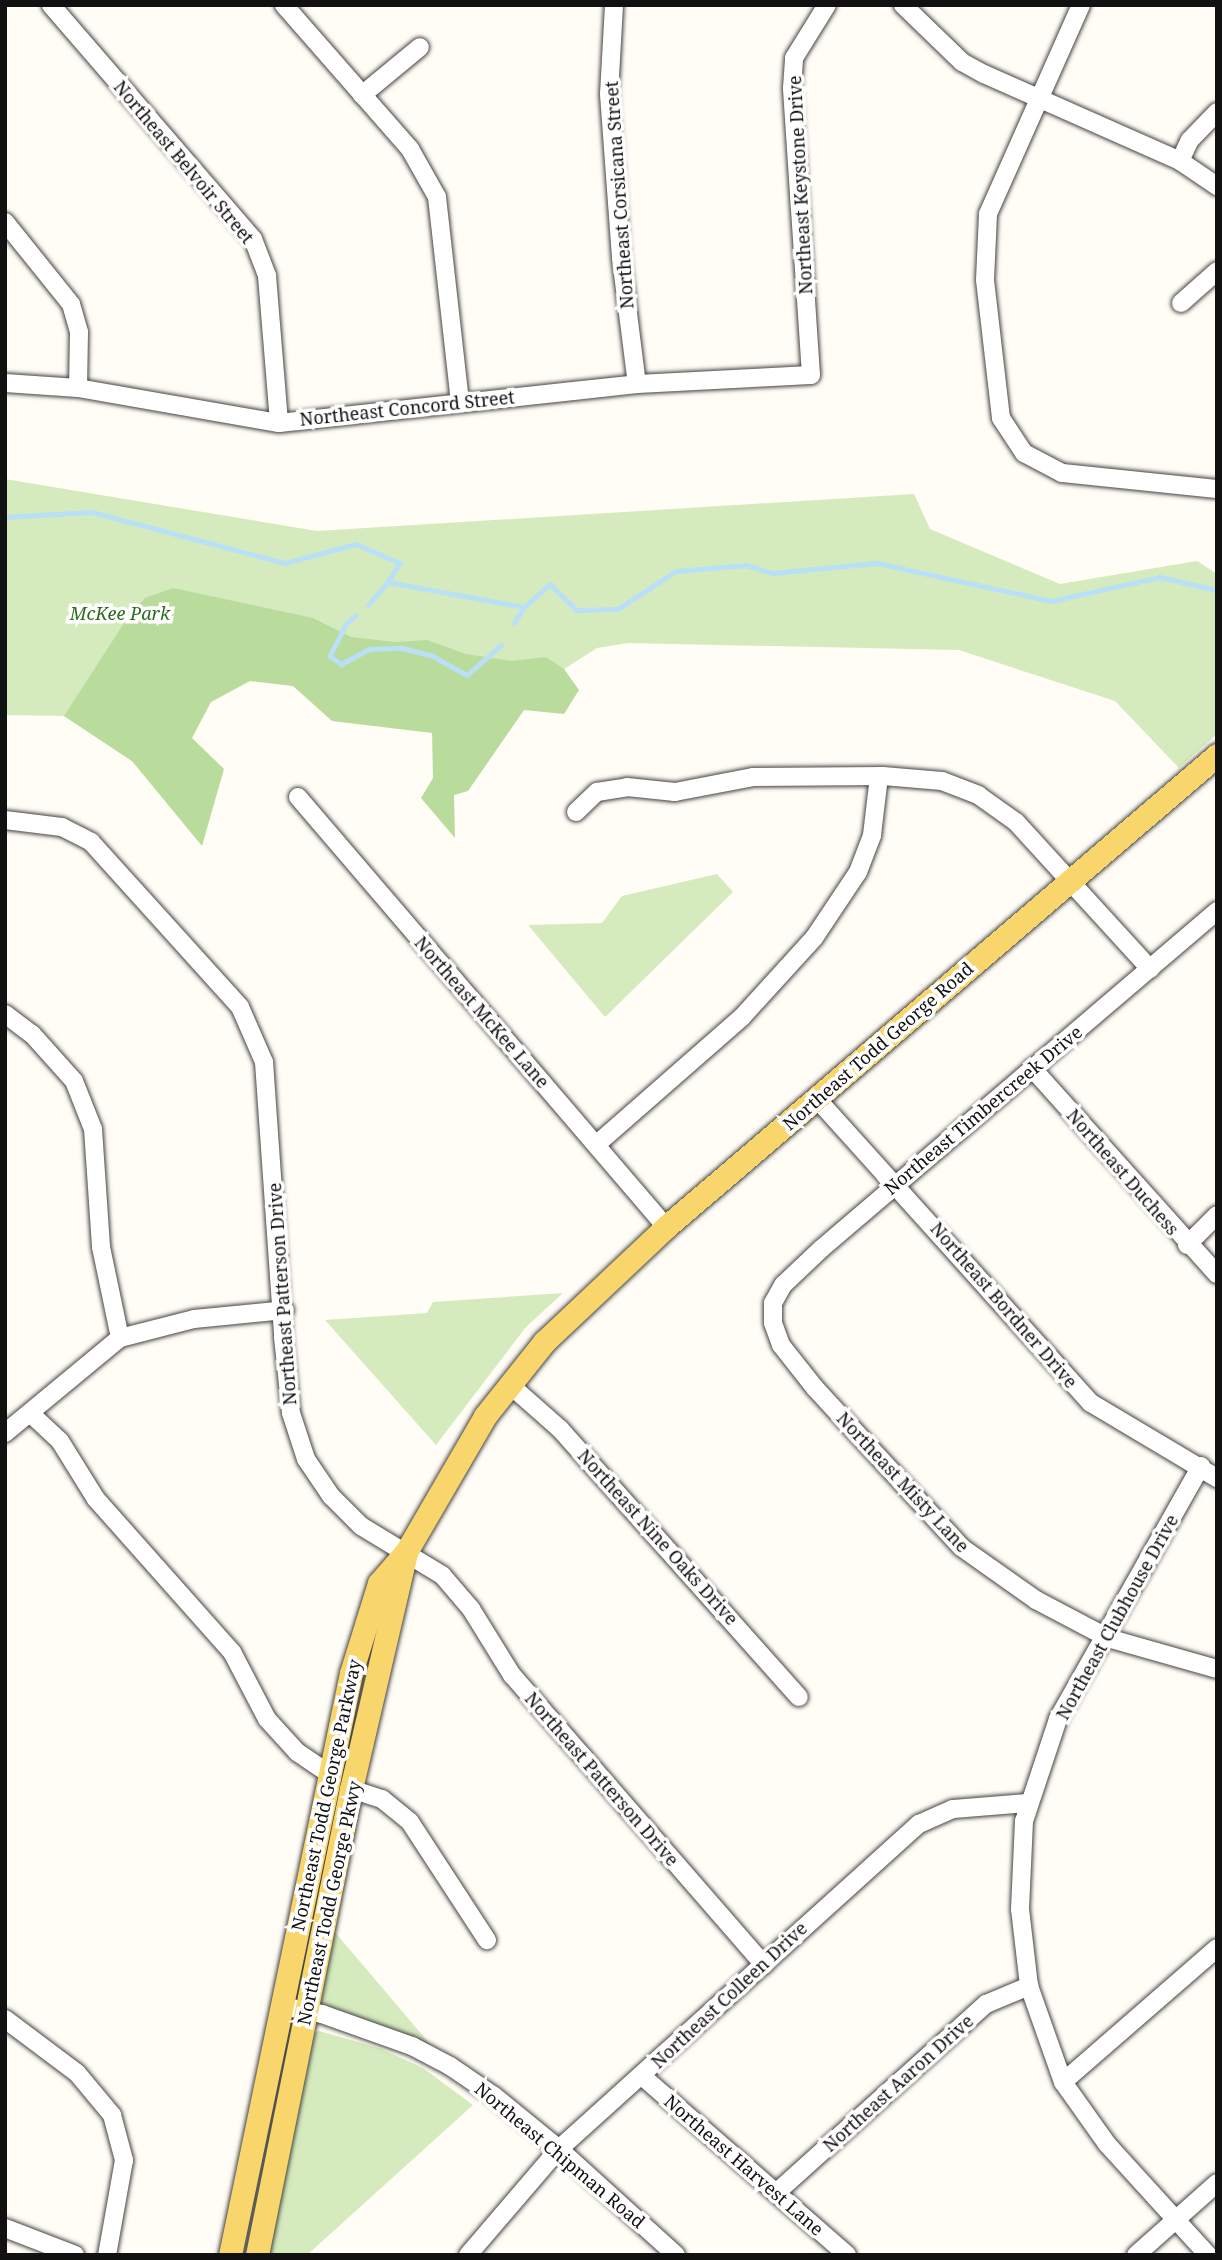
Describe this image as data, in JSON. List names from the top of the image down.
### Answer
{
  "streets": {
    "main road": ["Northeast Todd George Road", "Northeast Todd George Parkway", "Northeast Todd George Pkwy"],
    "street": [
      "Northeast Belvoir Street",
      "Northeast Keystone Drive",
      "Northeast Corsicana Street",
      "Northeast Concord Street",
      "Northeast McKee Lane",
      "Northeast Timbercreek Drive",
      "Northeast Duchess",
      "Northeast Patterson Drive",
      "Northeast Bordner Drive",
      "Northeast Misty Lane",
      "Northeast Nine Oaks Drive",
      "Northeast Clubhouse Drive",
      "Northeast Colleen Drive",
      "Northeast Aaron Drive",
      "Northeast Chipman Road",
      "Northeast Harvest Lane"
    ]
  },
  "crossings": [
    ["Northeast Belvoir Street", "Northeast Concord Street"],
    ["Northeast Keystone Drive", "Northeast Concord Street"],
    ["Northeast Corsicana Street", "Northeast Concord Street"],
    ["Northeast McKee Lane", "Northeast Todd George Road"],
    ["Northeast Todd George Road", "Northeast Bordner Drive"],
    ["Northeast Todd George Road", "Northeast Todd George Parkway"],
    ["Northeast Timbercreek Drive", "Northeast Duchess"],
    ["Northeast Timbercreek Drive", "Northeast Bordner Drive"],
    ["Northeast Timbercreek Drive", "Northeast Misty Lane"],
    ["Northeast Patterson Drive", "Northeast Todd George Parkway"],
    ["Northeast Patterson Drive", "Northeast Todd George Pkwy"],
    ["Northeast Patterson Drive", "Northeast Colleen Drive"],
    ["Northeast Bordner Drive", "Northeast Clubhouse Drive"],
    ["Northeast Misty Lane", "Northeast Clubhouse Drive"],
    ["Northeast Nine Oaks Drive", "Northeast Todd George Parkway"],
    ["Northeast Clubhouse Drive", "Northeast Colleen Drive"],
    ["Northeast Clubhouse Drive", "Northeast Aaron Drive"],
    ["Northeast Todd George Parkway", "Northeast Todd George Pkwy"],
    ["Northeast Todd George Parkway", "Northeast Chipman Road"],
    ["Northeast Todd George Pkwy", "Northeast Chipman Road"],
    ["Northeast Colleen Drive", "Northeast Chipman Road"],
    ["Northeast Colleen Drive", "Northeast Harvest Lane"],
    ["Northeast Aaron Drive", "Northeast Harvest Lane"]
  ],
  "parks": ["McKee Park"]
}
